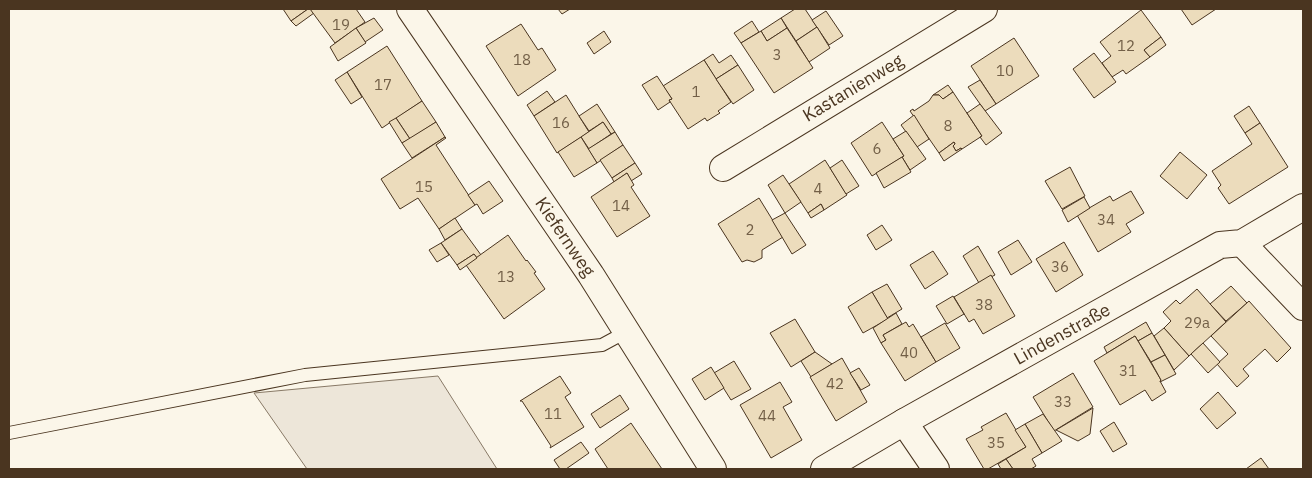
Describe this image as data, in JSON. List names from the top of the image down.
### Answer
{
  "streets": {
    "street": ["Kastanienweg", "Kiefernweg", "Lindenstraße"]
  },
  "house_numbers": [
    "19",
    "12",
    "3",
    "18",
    "10",
    "17",
    "1",
    "16",
    "8",
    "6",
    "15",
    "4",
    "14",
    "34",
    "2",
    "36",
    "13",
    "38",
    "29a",
    "40",
    "31",
    "42",
    "33",
    "11",
    "44",
    "35"
  ]
}
